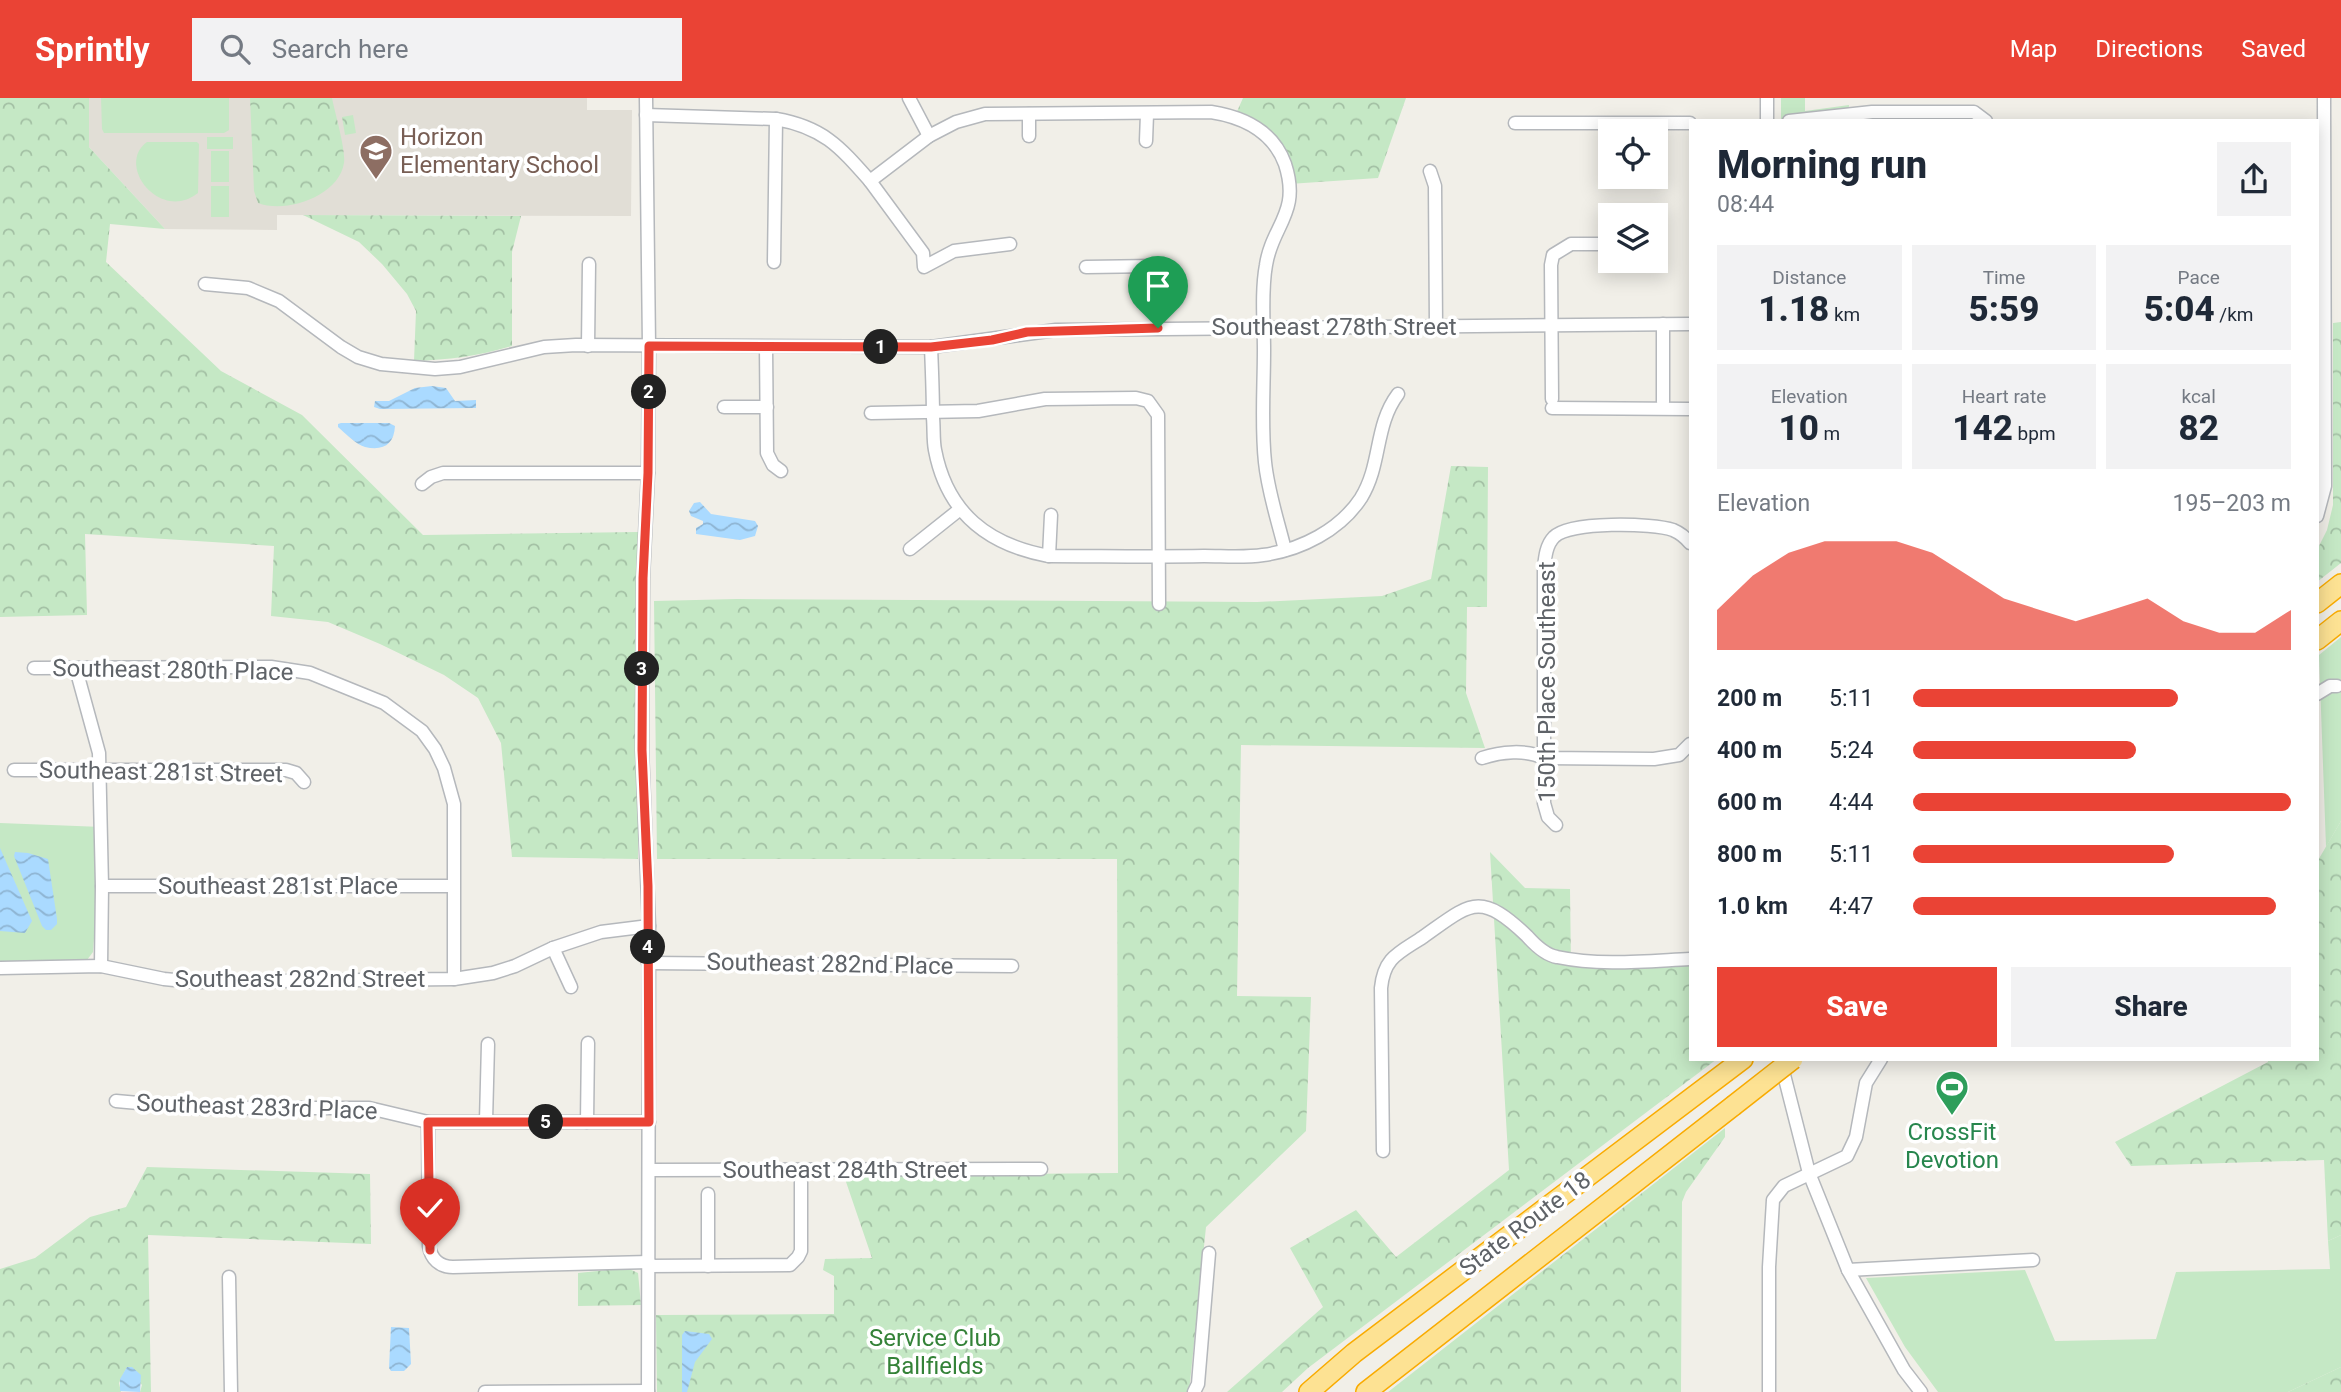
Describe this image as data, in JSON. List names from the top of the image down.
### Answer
{
  "streets": {
    "highway": ["State Route 18"],
    "street": [
      "Southeast 278th Street",
      "Southeast 280th Place",
      "150th Place Southeast",
      "Southeast 281st Street",
      "Southeast 281st Place",
      "Southeast 282nd Place",
      "Southeast 282nd Street",
      "Southeast 283rd Place",
      "Southeast 284th Street"
    ]
  },
  "crossings": [
    ["Southeast 280th Place", "Southeast 281st Place"]
  ],
  "parks": ["Service Club Ballfields"],
  "places": {
    "school or university": ["Horizon Elementary School"],
    "sports": ["CrossFit Devotion"]
  },
  "page": {
    "header": "Sprintly",
    "search": "Search here",
    "nav": ["Map", "Directions", "Saved"],
    "heading": ["Morning run", "08:44"],
    "stats": [
      ["Distance", "1.18 km"],
      ["Time", "5:59"],
      ["Pace", "5:04 /km"],
      ["Elevation", "10 m"],
      ["Heart rate", "142 bpm"],
      ["kcal", "82"]
    ],
    "pins": [
      "1",
      "2",
      "3",
      "4",
      "5"
    ],
    "chart": ["Elevation", "195–203 m"],
    "list": [
      {
        "name": "200 m",
        "note": "5:11"
      },
      {
        "name": "400 m",
        "note": "5:24"
      },
      {
        "name": "600 m",
        "note": "4:44"
      },
      {
        "name": "800 m",
        "note": "5:11"
      },
      {
        "name": "1.0 km",
        "note": "4:47"
      }
    ],
    "buttons": ["Save", "Share"]
  }
}
